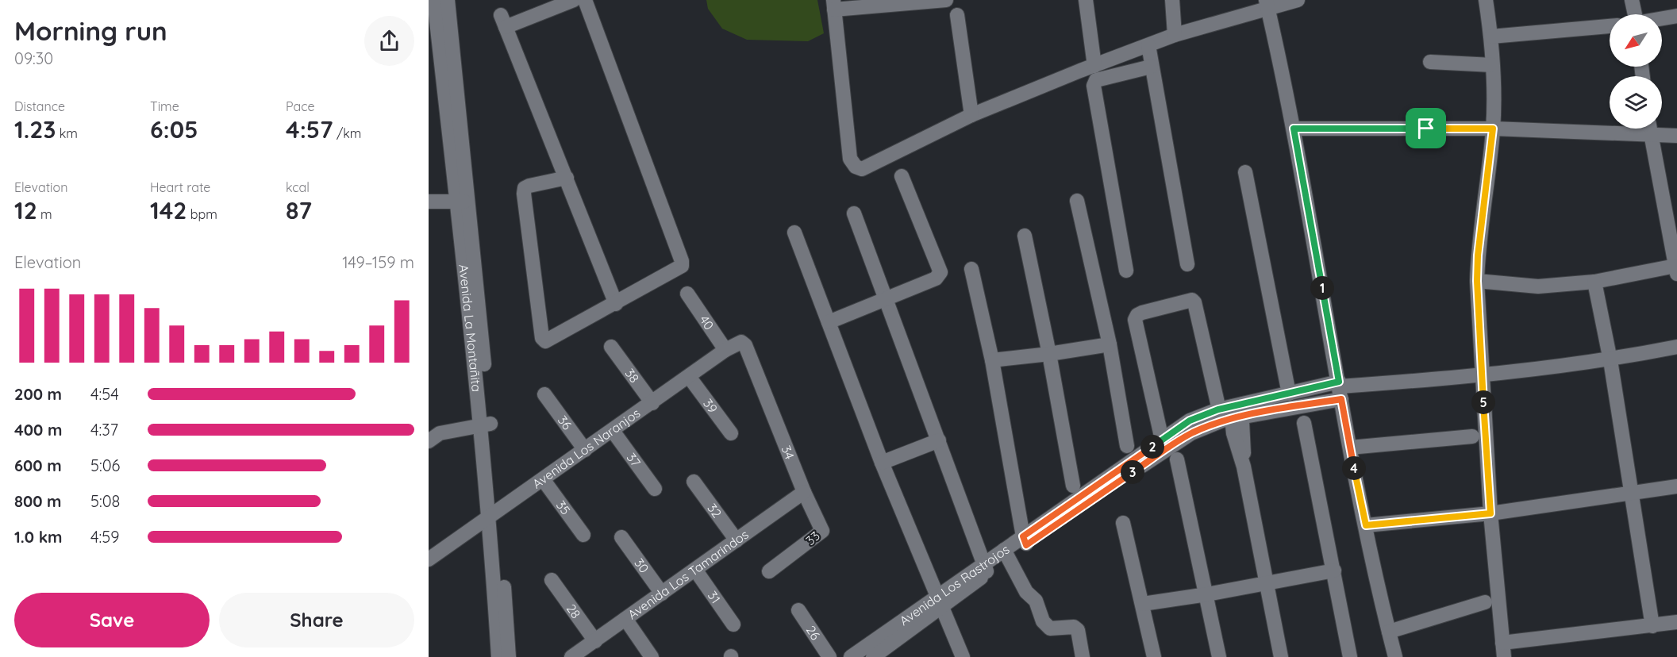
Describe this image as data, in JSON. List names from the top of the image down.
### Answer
{
  "streets": {
    "street": [
      "40",
      "Avenida La Montañita",
      "38",
      "39",
      "36",
      "Avenida Los Naranjos",
      "34",
      "37",
      "35",
      "32",
      "33",
      "30",
      "Avenida Los Tamarindos",
      "Avenida Los Rastrojos",
      "31",
      "28",
      "26"
    ]
  },
  "crossings": [
    ["40", "Avenida Los Naranjos"],
    ["Avenida La Montañita", "Avenida Los Naranjos"],
    ["38", "Avenida Los Naranjos"],
    ["39", "Avenida Los Naranjos"],
    ["36", "Avenida Los Naranjos"],
    ["Avenida Los Naranjos", "34"],
    ["Avenida Los Naranjos", "37"],
    ["Avenida Los Naranjos", "35"],
    ["34", "33"],
    ["34", "Avenida Los Tamarindos"],
    ["32", "Avenida Los Tamarindos"],
    ["33", "Avenida Los Tamarindos"],
    ["30", "Avenida Los Tamarindos"],
    ["Avenida Los Tamarindos", "31"],
    ["Avenida Los Tamarindos", "28"]
  ],
  "north": "bottom left",
  "page": {
    "heading": ["Morning run", "09:30"],
    "stats": [
      ["Distance", "1.23 km"],
      ["Time", "6:05"],
      ["Pace", "4:57 /km"],
      ["Elevation", "12 m"],
      ["Heart rate", "142 bpm"],
      ["kcal", "87"]
    ],
    "chart": ["Elevation", "149–159 m"],
    "pins": [
      "1",
      "5",
      "2",
      "4",
      "3"
    ],
    "list": [
      {
        "name": "200 m",
        "note": "4:54"
      },
      {
        "name": "400 m",
        "note": "4:37"
      },
      {
        "name": "600 m",
        "note": "5:06"
      },
      {
        "name": "800 m",
        "note": "5:08"
      },
      {
        "name": "1.0 km",
        "note": "4:59"
      }
    ],
    "buttons": ["Save", "Share"]
  }
}
